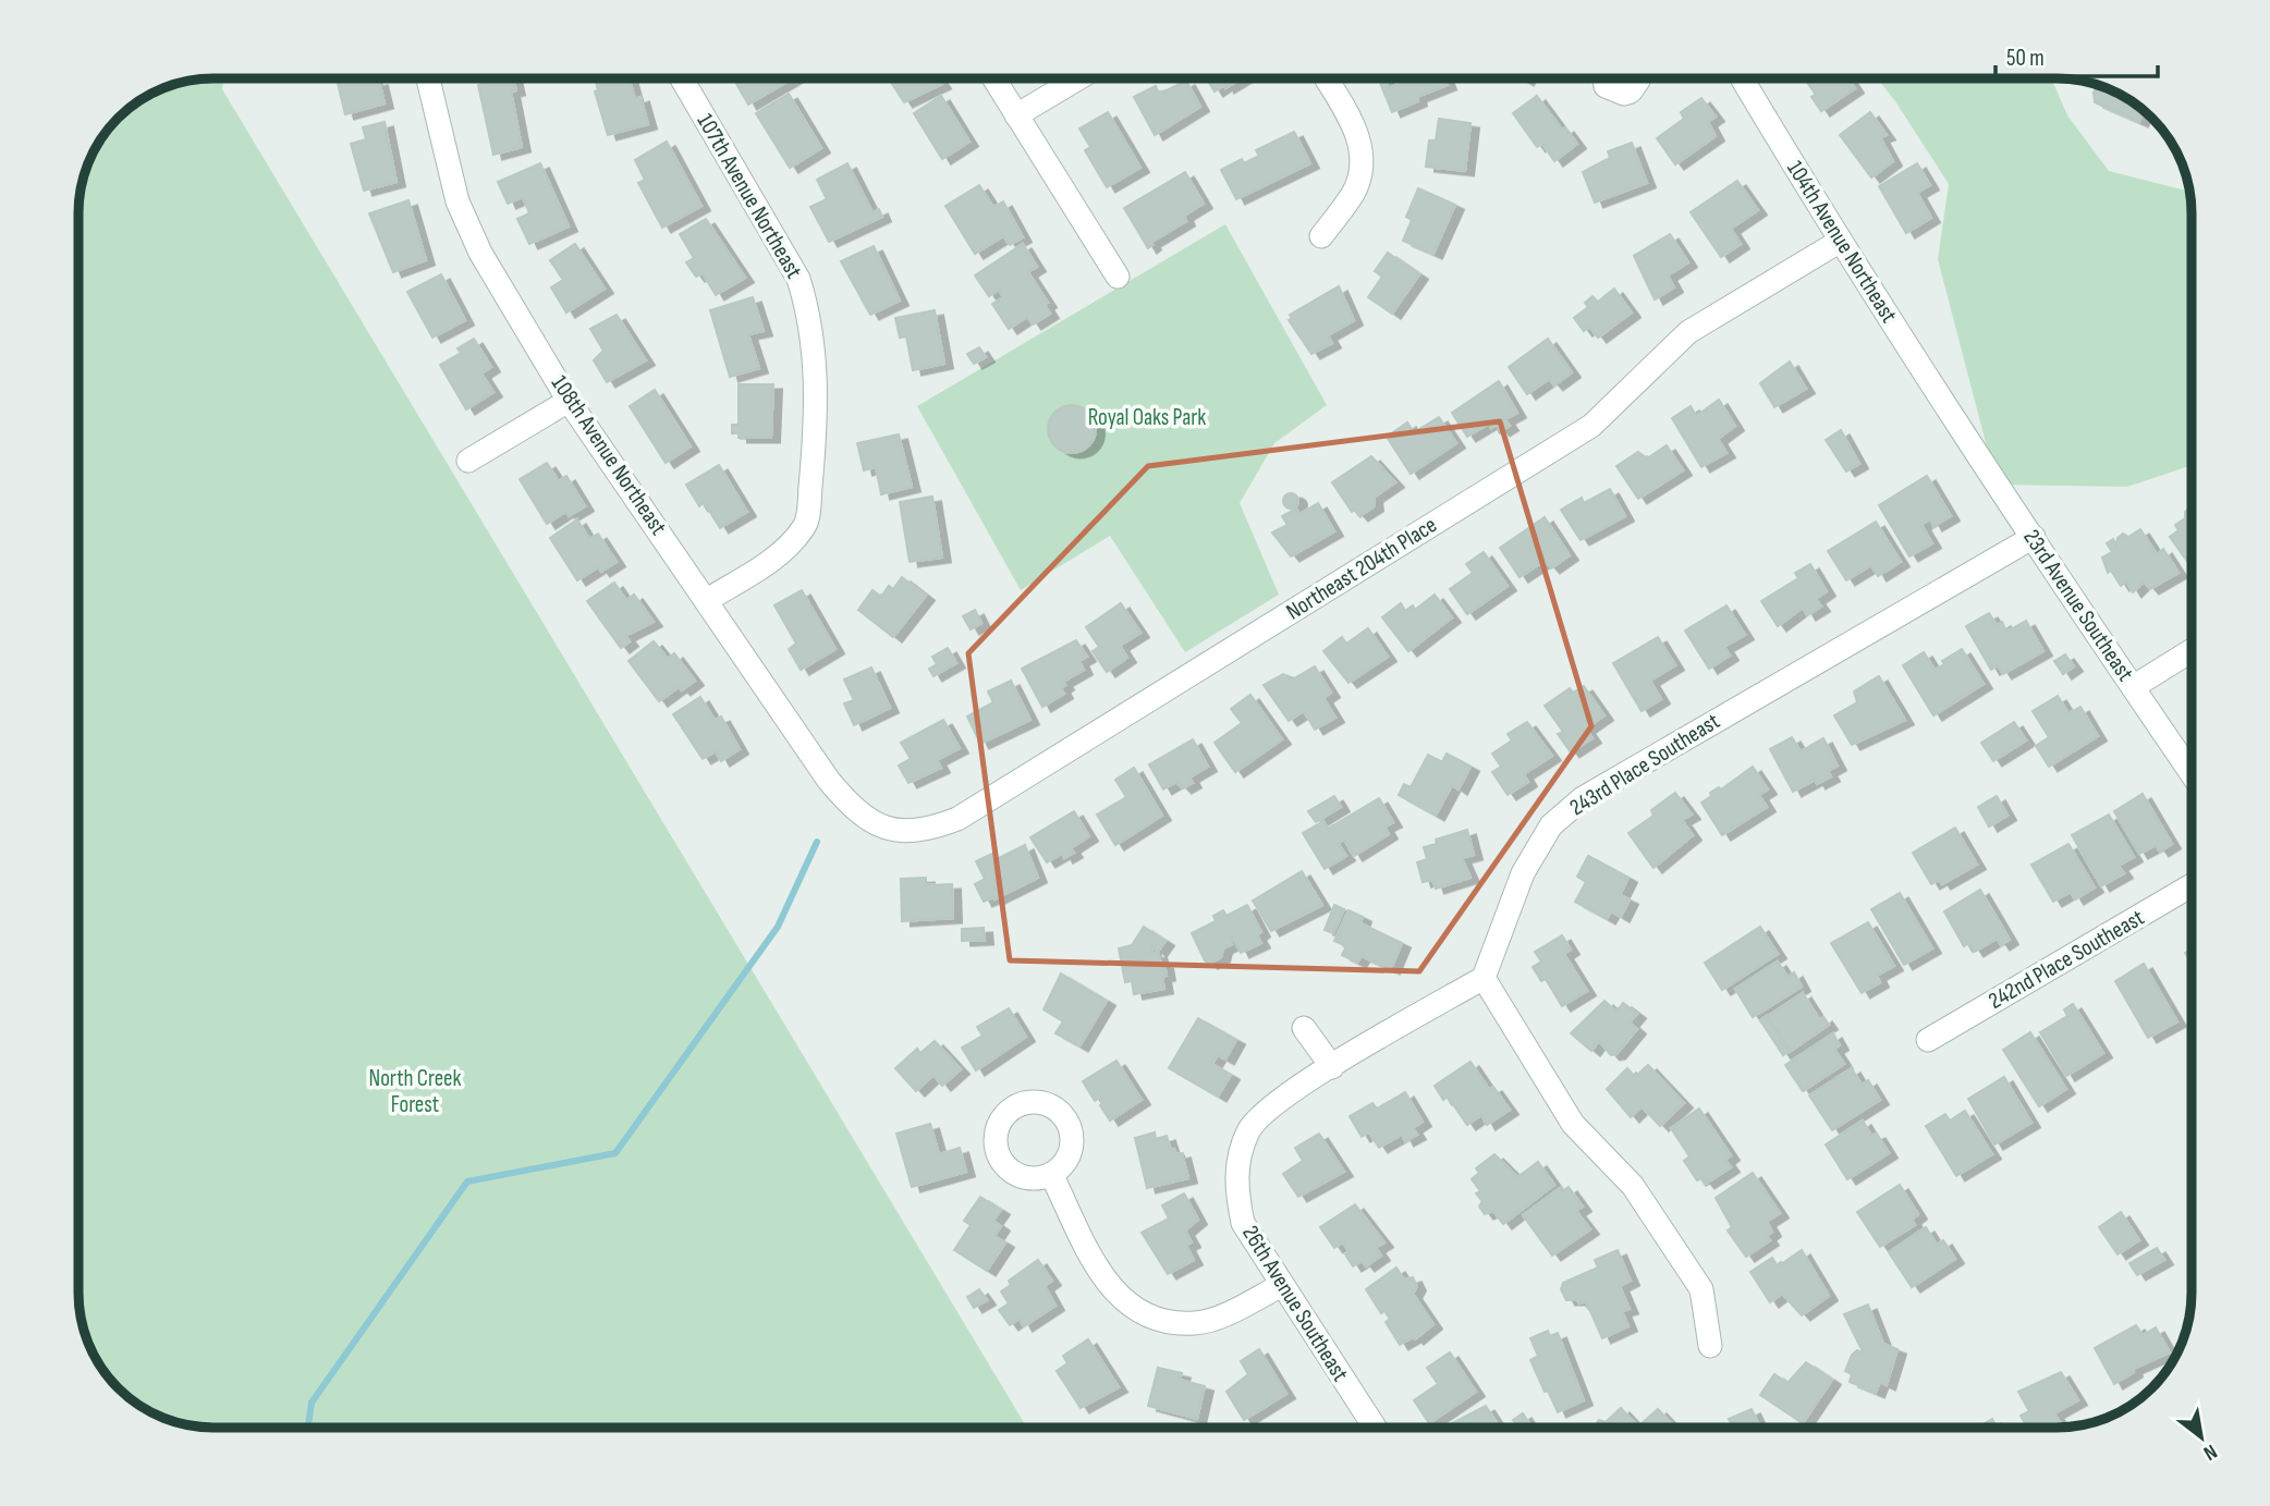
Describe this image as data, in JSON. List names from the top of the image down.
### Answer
{
  "streets": {
    "street": [
      "107th Avenue Northeast",
      "104th Avenue Northeast",
      "108th Avenue Northeast",
      "Northeast 204th Place",
      "23rd Avenue Southeast",
      "243rd Place Southeast",
      "242nd Place Southeast",
      "26th Avenue Southeast"
    ]
  },
  "crossings": [
    ["107th Avenue Northeast", "108th Avenue Northeast"],
    ["104th Avenue Northeast", "Northeast 204th Place"],
    ["104th Avenue Northeast", "23rd Avenue Southeast"],
    ["108th Avenue Northeast", "Northeast 204th Place"],
    ["23rd Avenue Southeast", "243rd Place Southeast"]
  ],
  "parks": ["Royal Oaks Park", "North Creek Forest"],
  "scale_bar": "50 m",
  "north": "bottom right"
}
